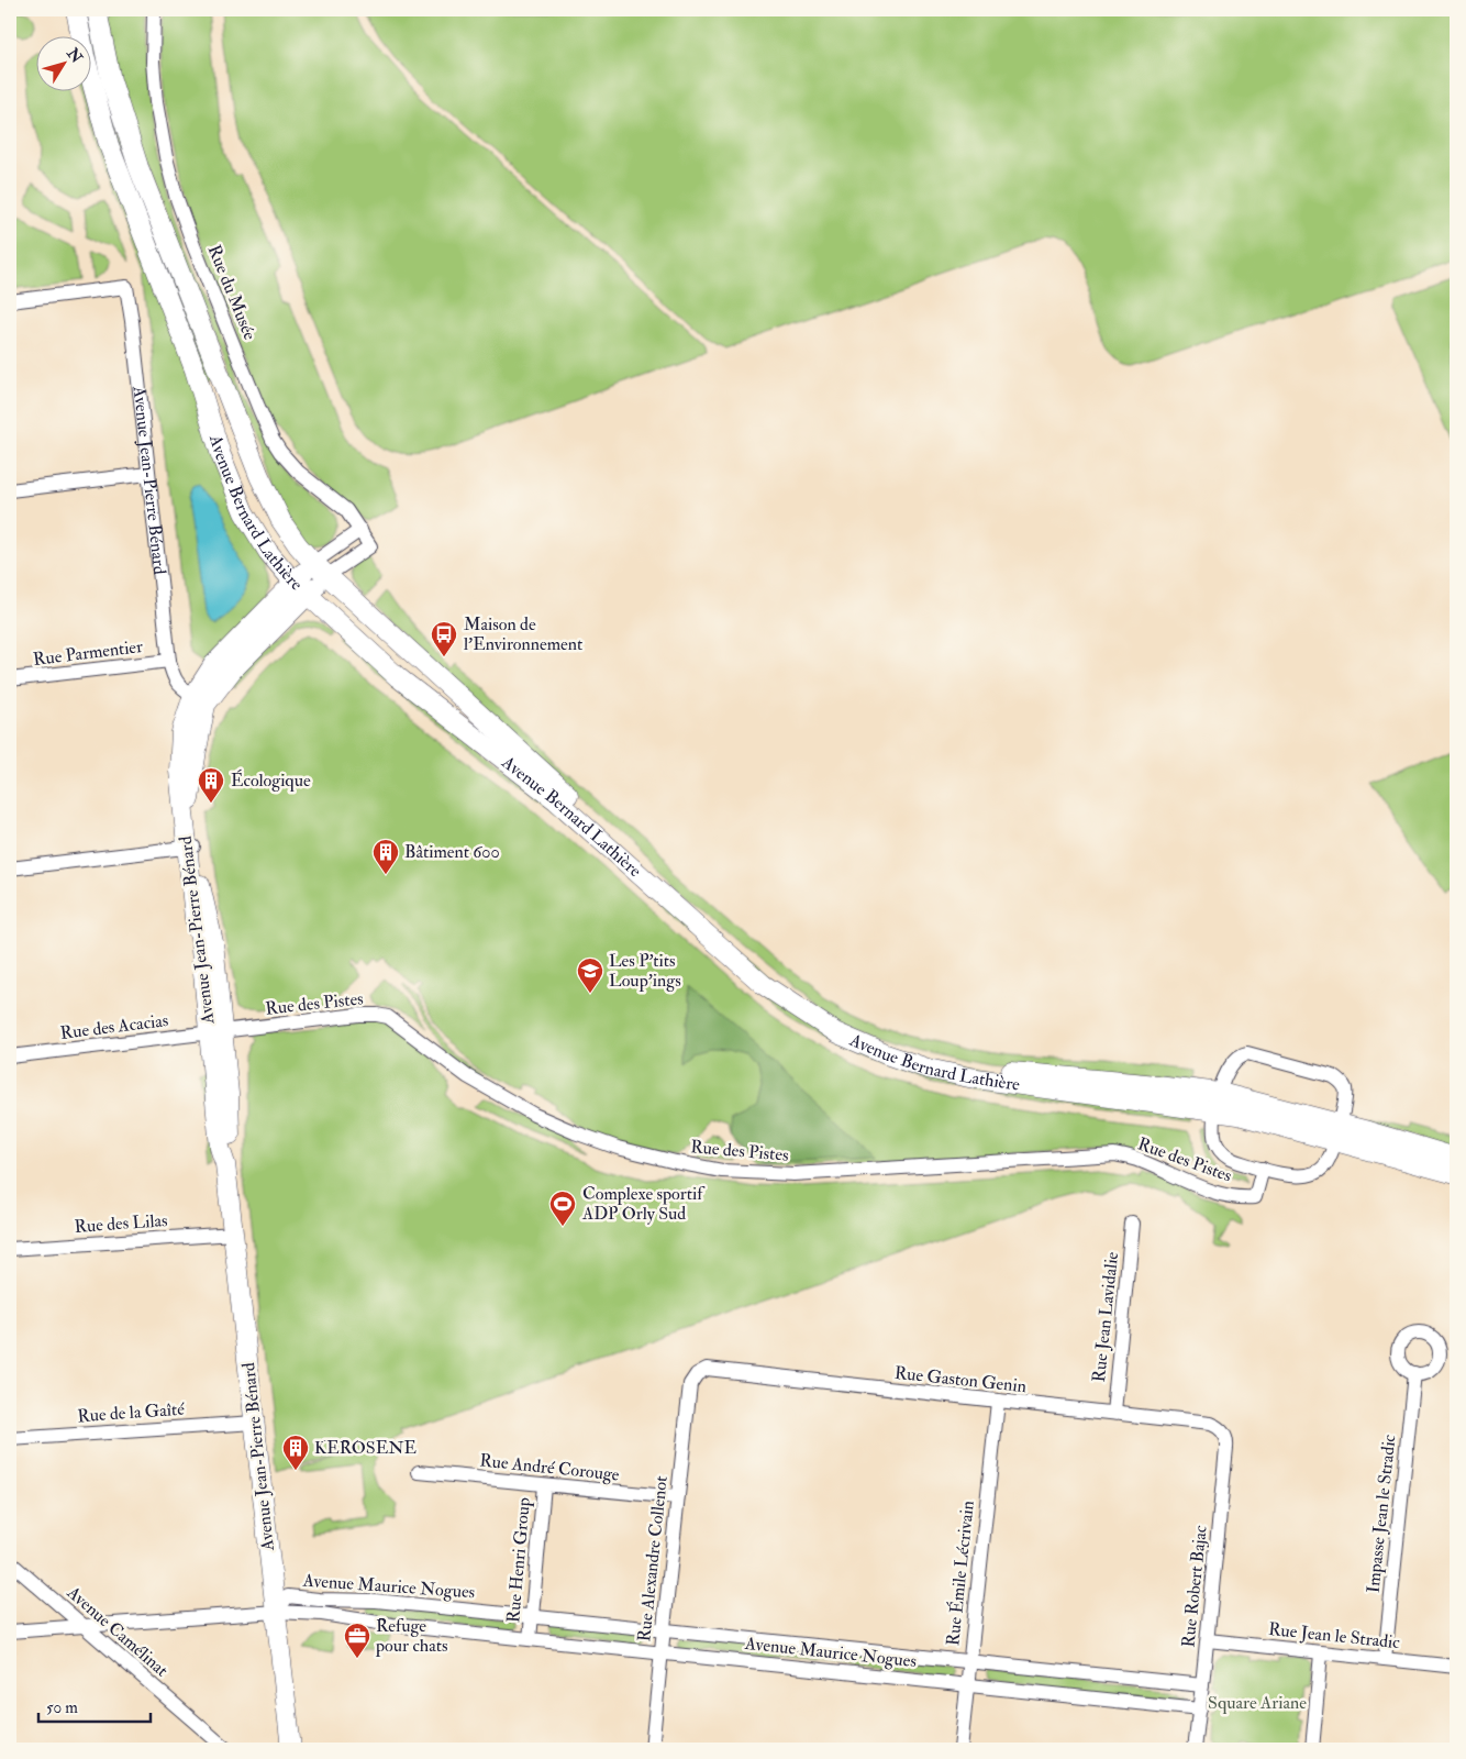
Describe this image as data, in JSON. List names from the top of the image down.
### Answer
{
  "streets": {
    "main road": ["Avenue Jean-Pierre Bénard", "Avenue Bernard Lathière"],
    "street": [
      "Rue du Musée",
      "Rue Parmentier",
      "Rue des Pistes",
      "Rue des Acacias",
      "Rue des Lilas",
      "Rue Jean Lavidalie",
      "Rue Gaston Genin",
      "Rue de la Gaîté",
      "Rue André Corouge",
      "Impasse Jean le Stradic",
      "Rue Alexandre Collenot",
      "Rue Henri Group",
      "Rue Émile Lécrivain",
      "Avenue Maurice Nogues",
      "Rue Robert Bajac",
      "Avenue Camélinat",
      "Rue Jean le Stradic"
    ]
  },
  "crossings": [
    ["Rue du Musée", "Avenue Jean-Pierre Bénard"],
    ["Rue du Musée", "Avenue Bernard Lathière"],
    ["Avenue Jean-Pierre Bénard", "Avenue Bernard Lathière"],
    ["Avenue Jean-Pierre Bénard", "Rue Parmentier"],
    ["Avenue Jean-Pierre Bénard", "Rue des Pistes"],
    ["Avenue Jean-Pierre Bénard", "Rue des Acacias"],
    ["Avenue Jean-Pierre Bénard", "Rue des Lilas"],
    ["Avenue Jean-Pierre Bénard", "Rue de la Gaîté"],
    ["Avenue Jean-Pierre Bénard", "Avenue Maurice Nogues"],
    ["Rue des Pistes", "Rue des Acacias"],
    ["Rue Jean Lavidalie", "Rue Gaston Genin"],
    ["Rue Gaston Genin", "Rue Alexandre Collenot"],
    ["Rue Gaston Genin", "Rue Émile Lécrivain"],
    ["Rue Gaston Genin", "Rue Robert Bajac"],
    ["Rue André Corouge", "Rue Alexandre Collenot"],
    ["Rue André Corouge", "Rue Henri Group"],
    ["Impasse Jean le Stradic", "Rue Jean le Stradic"],
    ["Rue Alexandre Collenot", "Avenue Maurice Nogues"],
    ["Rue Henri Group", "Avenue Maurice Nogues"],
    ["Rue Émile Lécrivain", "Avenue Maurice Nogues"],
    ["Avenue Maurice Nogues", "Rue Robert Bajac"],
    ["Rue Robert Bajac", "Rue Jean le Stradic"]
  ],
  "parks": ["Square Ariane"],
  "places": {
    "bus stop": ["Maison de l'Environnement"],
    "building": ["Écologique", "Bâtiment 600", "KEROSENE"],
    "school or university": ["Les P'tits Loup'ings"],
    "sports": ["Complexe sportif ADP Orly Sud"],
    "office": ["Refuge pour chats"]
  },
  "scale_bar": "50 m",
  "north": "top right"
}
